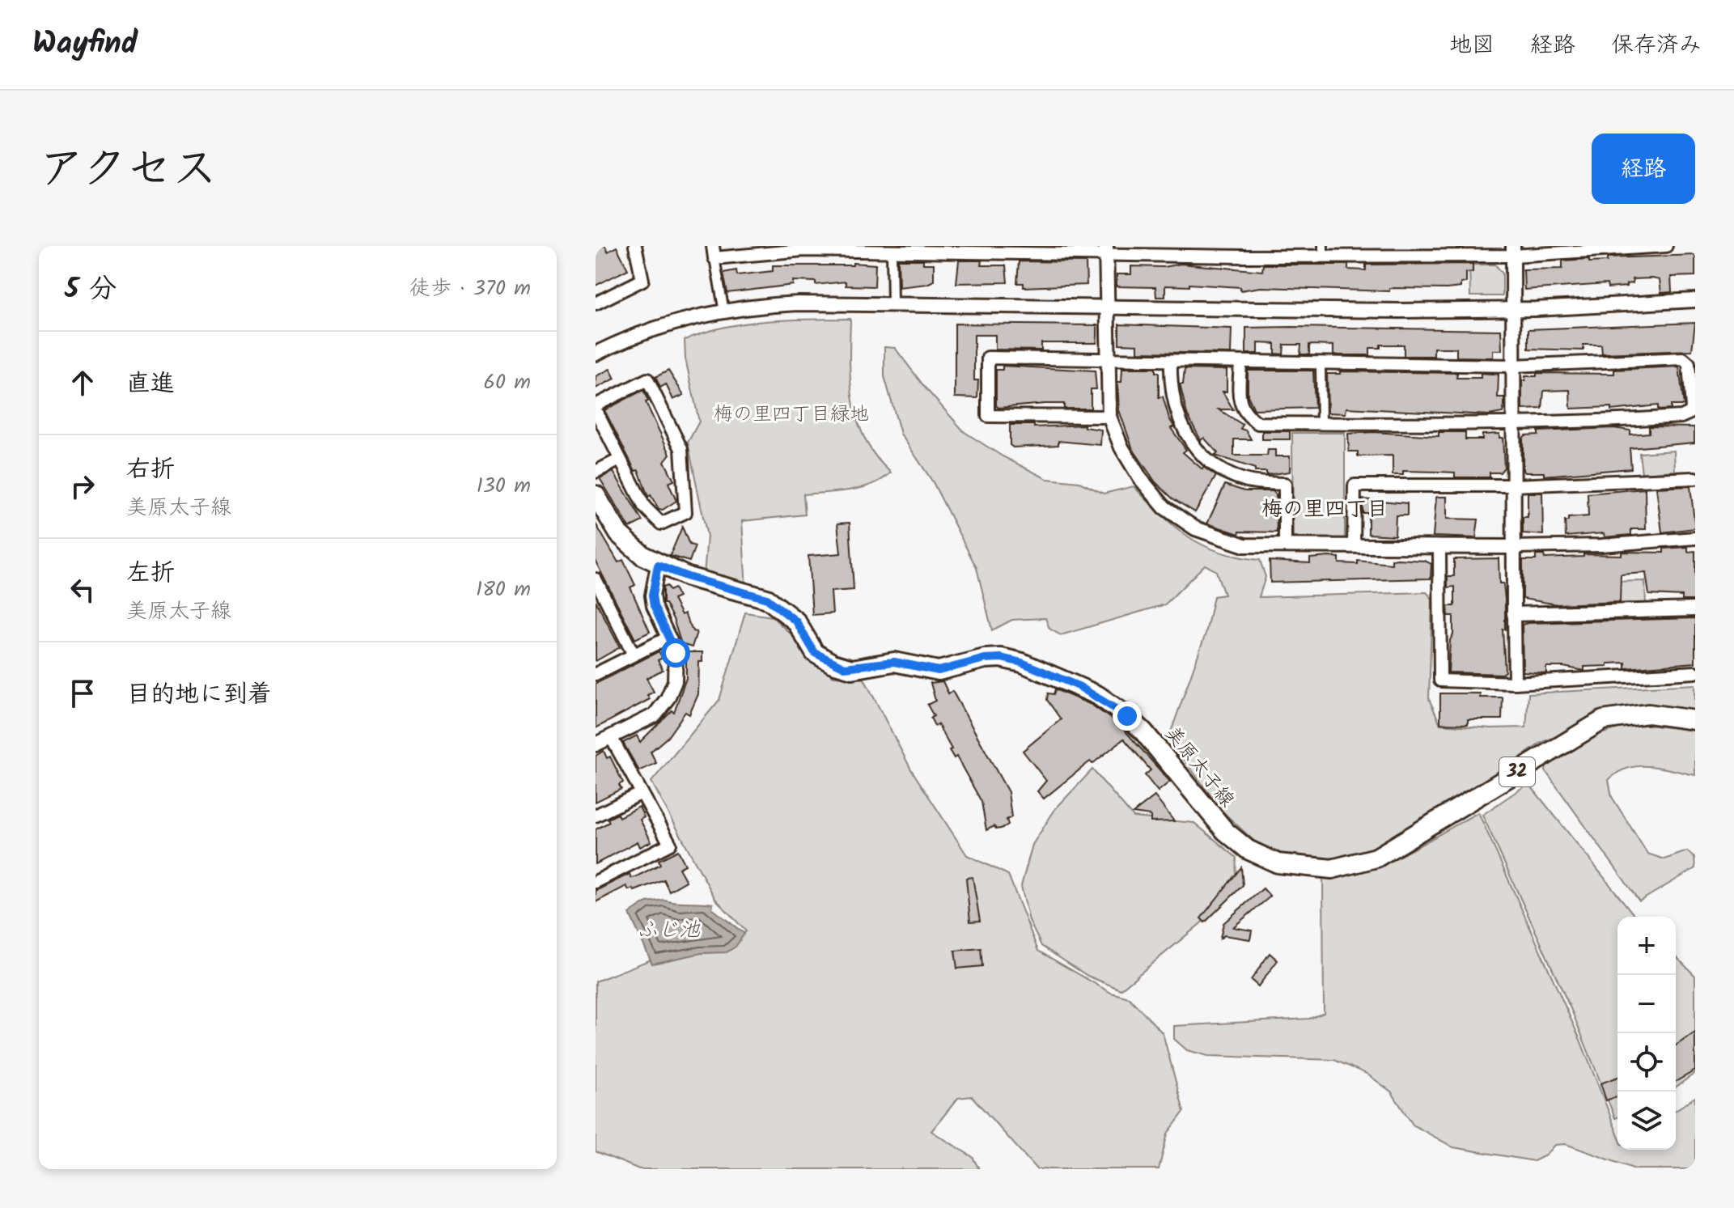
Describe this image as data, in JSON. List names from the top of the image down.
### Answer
{
  "streets": {
    "main road": ["美原太子線", "32"]
  },
  "districts": ["梅の里四丁目"],
  "water": ["ふじ池"],
  "parks": ["梅の里四丁目緑地"],
  "page": {
    "header": "Wayfind",
    "nav": ["地図", "経路", "保存済み"],
    "title": "アクセス",
    "buttons": "経路",
    "heading": ["5 分", "徒歩 · 370 m"],
    "list": [
      ["直進", "60 m"],
      ["右折", "美原太子線", "130 m"],
      ["左折", "美原太子線", "180 m"],
      "目的地に到着"
    ],
    "map_buttons": ["+", "−"]
  }
}
